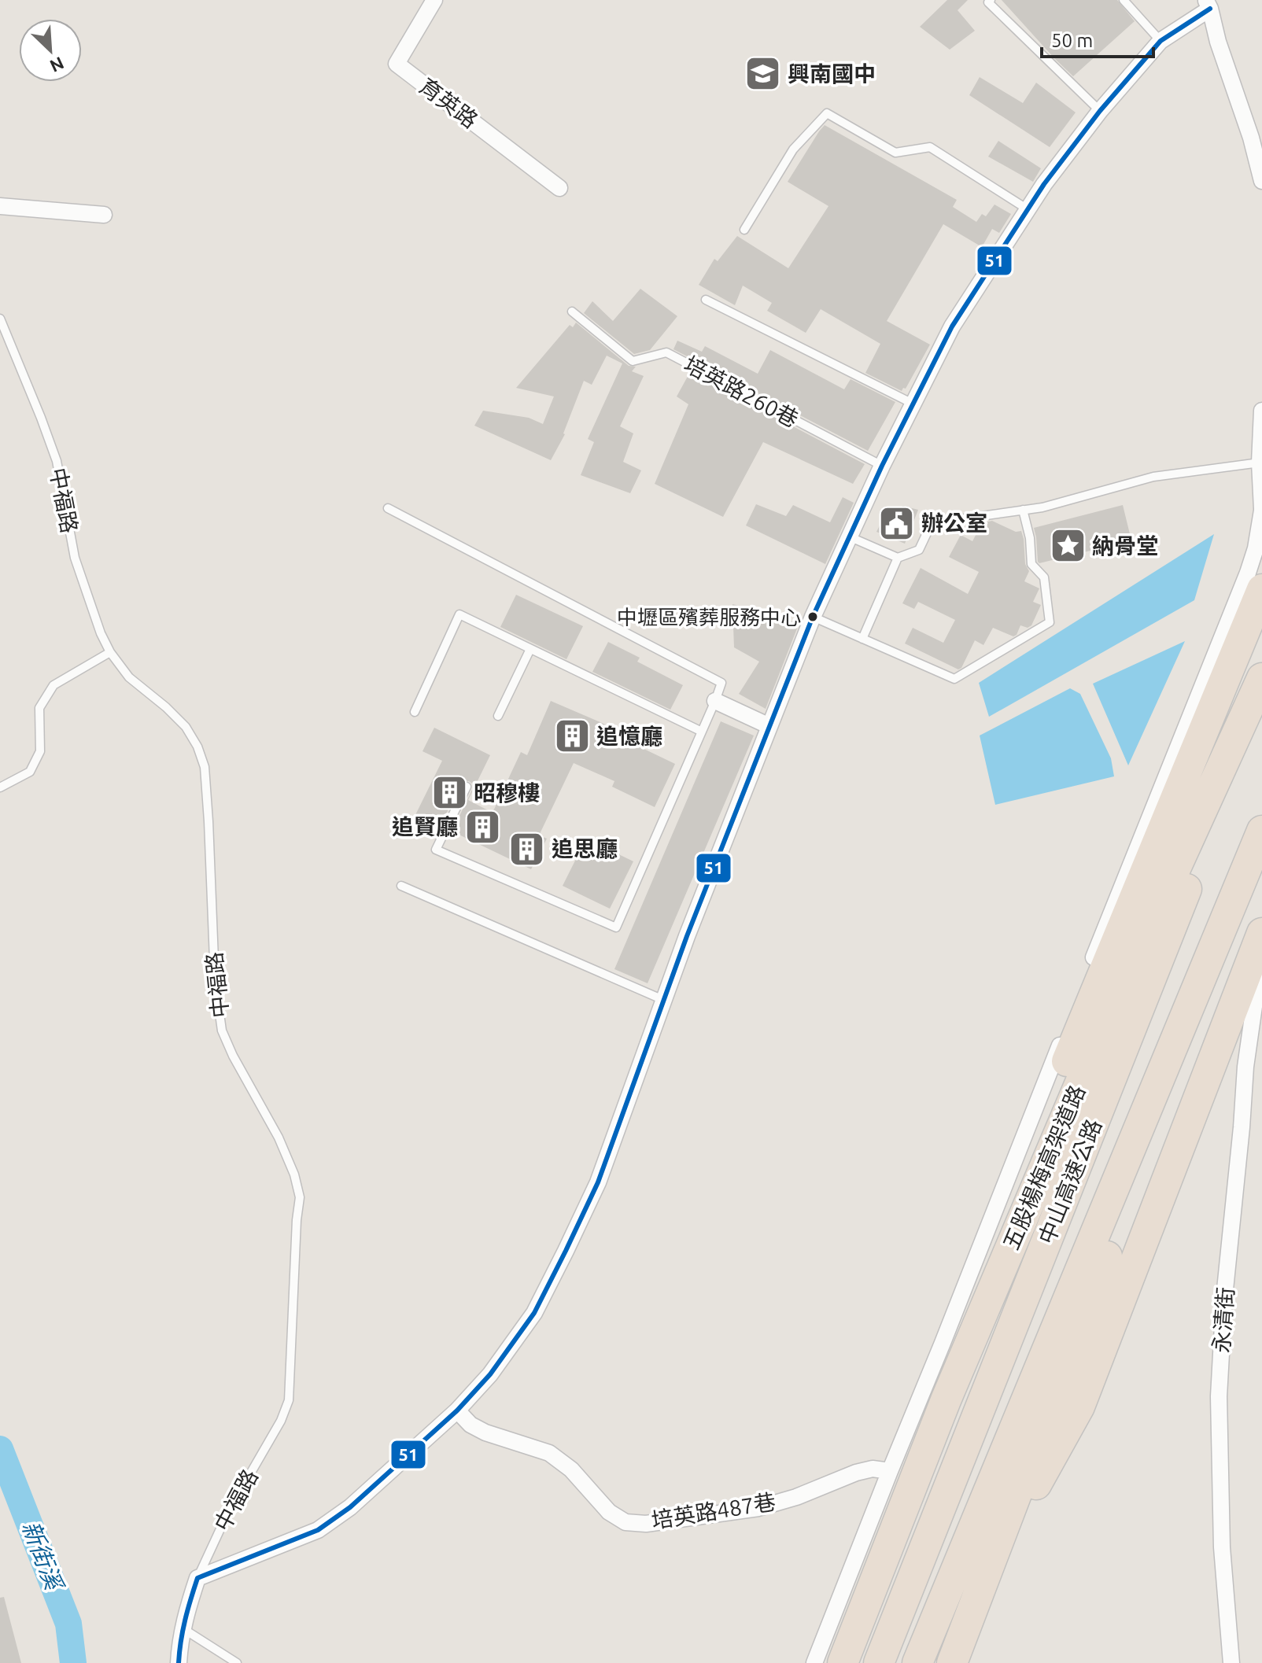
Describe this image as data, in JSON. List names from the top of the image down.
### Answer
{
  "streets": {
    "highway": ["五股楊梅高架道路", "中山高速公路"],
    "street": [
      "育英路",
      "中福路",
      "永清街",
      "培英路487巷"
    ],
    "lane": ["培英路260巷"]
  },
  "water": ["新街溪"],
  "places": {
    "school or university": ["興南國中"],
    "public building": ["辦公室"],
    "place": ["納骨堂"],
    "other": ["中壢區殯葬服務中心"],
    "building": [
      "追憶廳",
      "昭穆樓",
      "追賢廳",
      "追思廳"
    ]
  },
  "lines": ["transit line 51"],
  "scale_bar": "50 m",
  "north": "bottom right"
}
